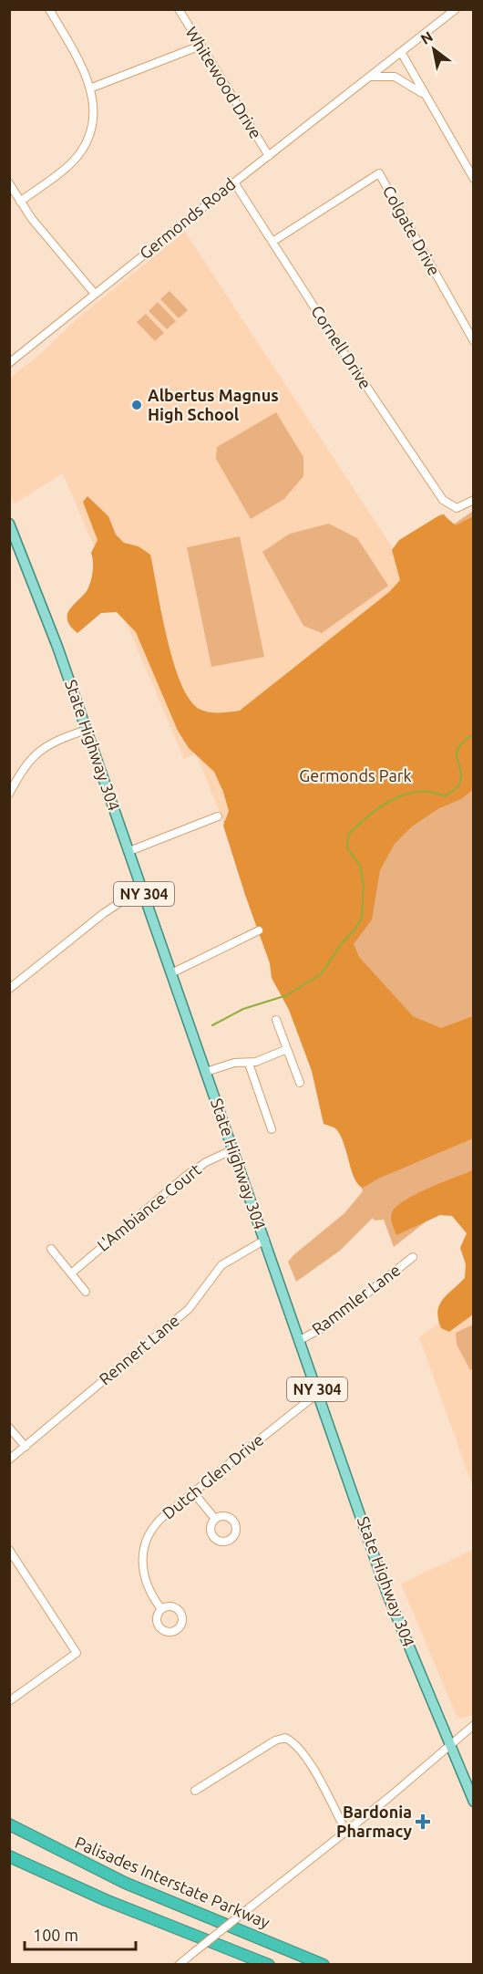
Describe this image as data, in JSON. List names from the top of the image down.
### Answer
{
  "streets": {
    "highway": ["Palisades Interstate Parkway"],
    "main road": ["State Highway 304", "NY 304"],
    "street": [
      "Whitewood Drive",
      "Germonds Road",
      "Colgate Drive",
      "Cornell Drive",
      "L'Ambiance Court",
      "Rammler Lane",
      "Rennert Lane",
      "Dutch Glen Drive"
    ]
  },
  "crossings": [
    ["Whitewood Drive", "Germonds Road"],
    ["Germonds Road", "Cornell Drive"],
    ["Colgate Drive", "Cornell Drive"],
    ["State Highway 304", "L'Ambiance Court"],
    ["State Highway 304", "Rammler Lane"],
    ["State Highway 304", "Rennert Lane"],
    ["State Highway 304", "Dutch Glen Drive"]
  ],
  "parks": ["Germonds Park"],
  "places": {
    "other": ["Albertus Magnus High School"],
    "health": ["Bardonia Pharmacy"]
  },
  "scale_bar": "100 m",
  "north": "top left"
}
